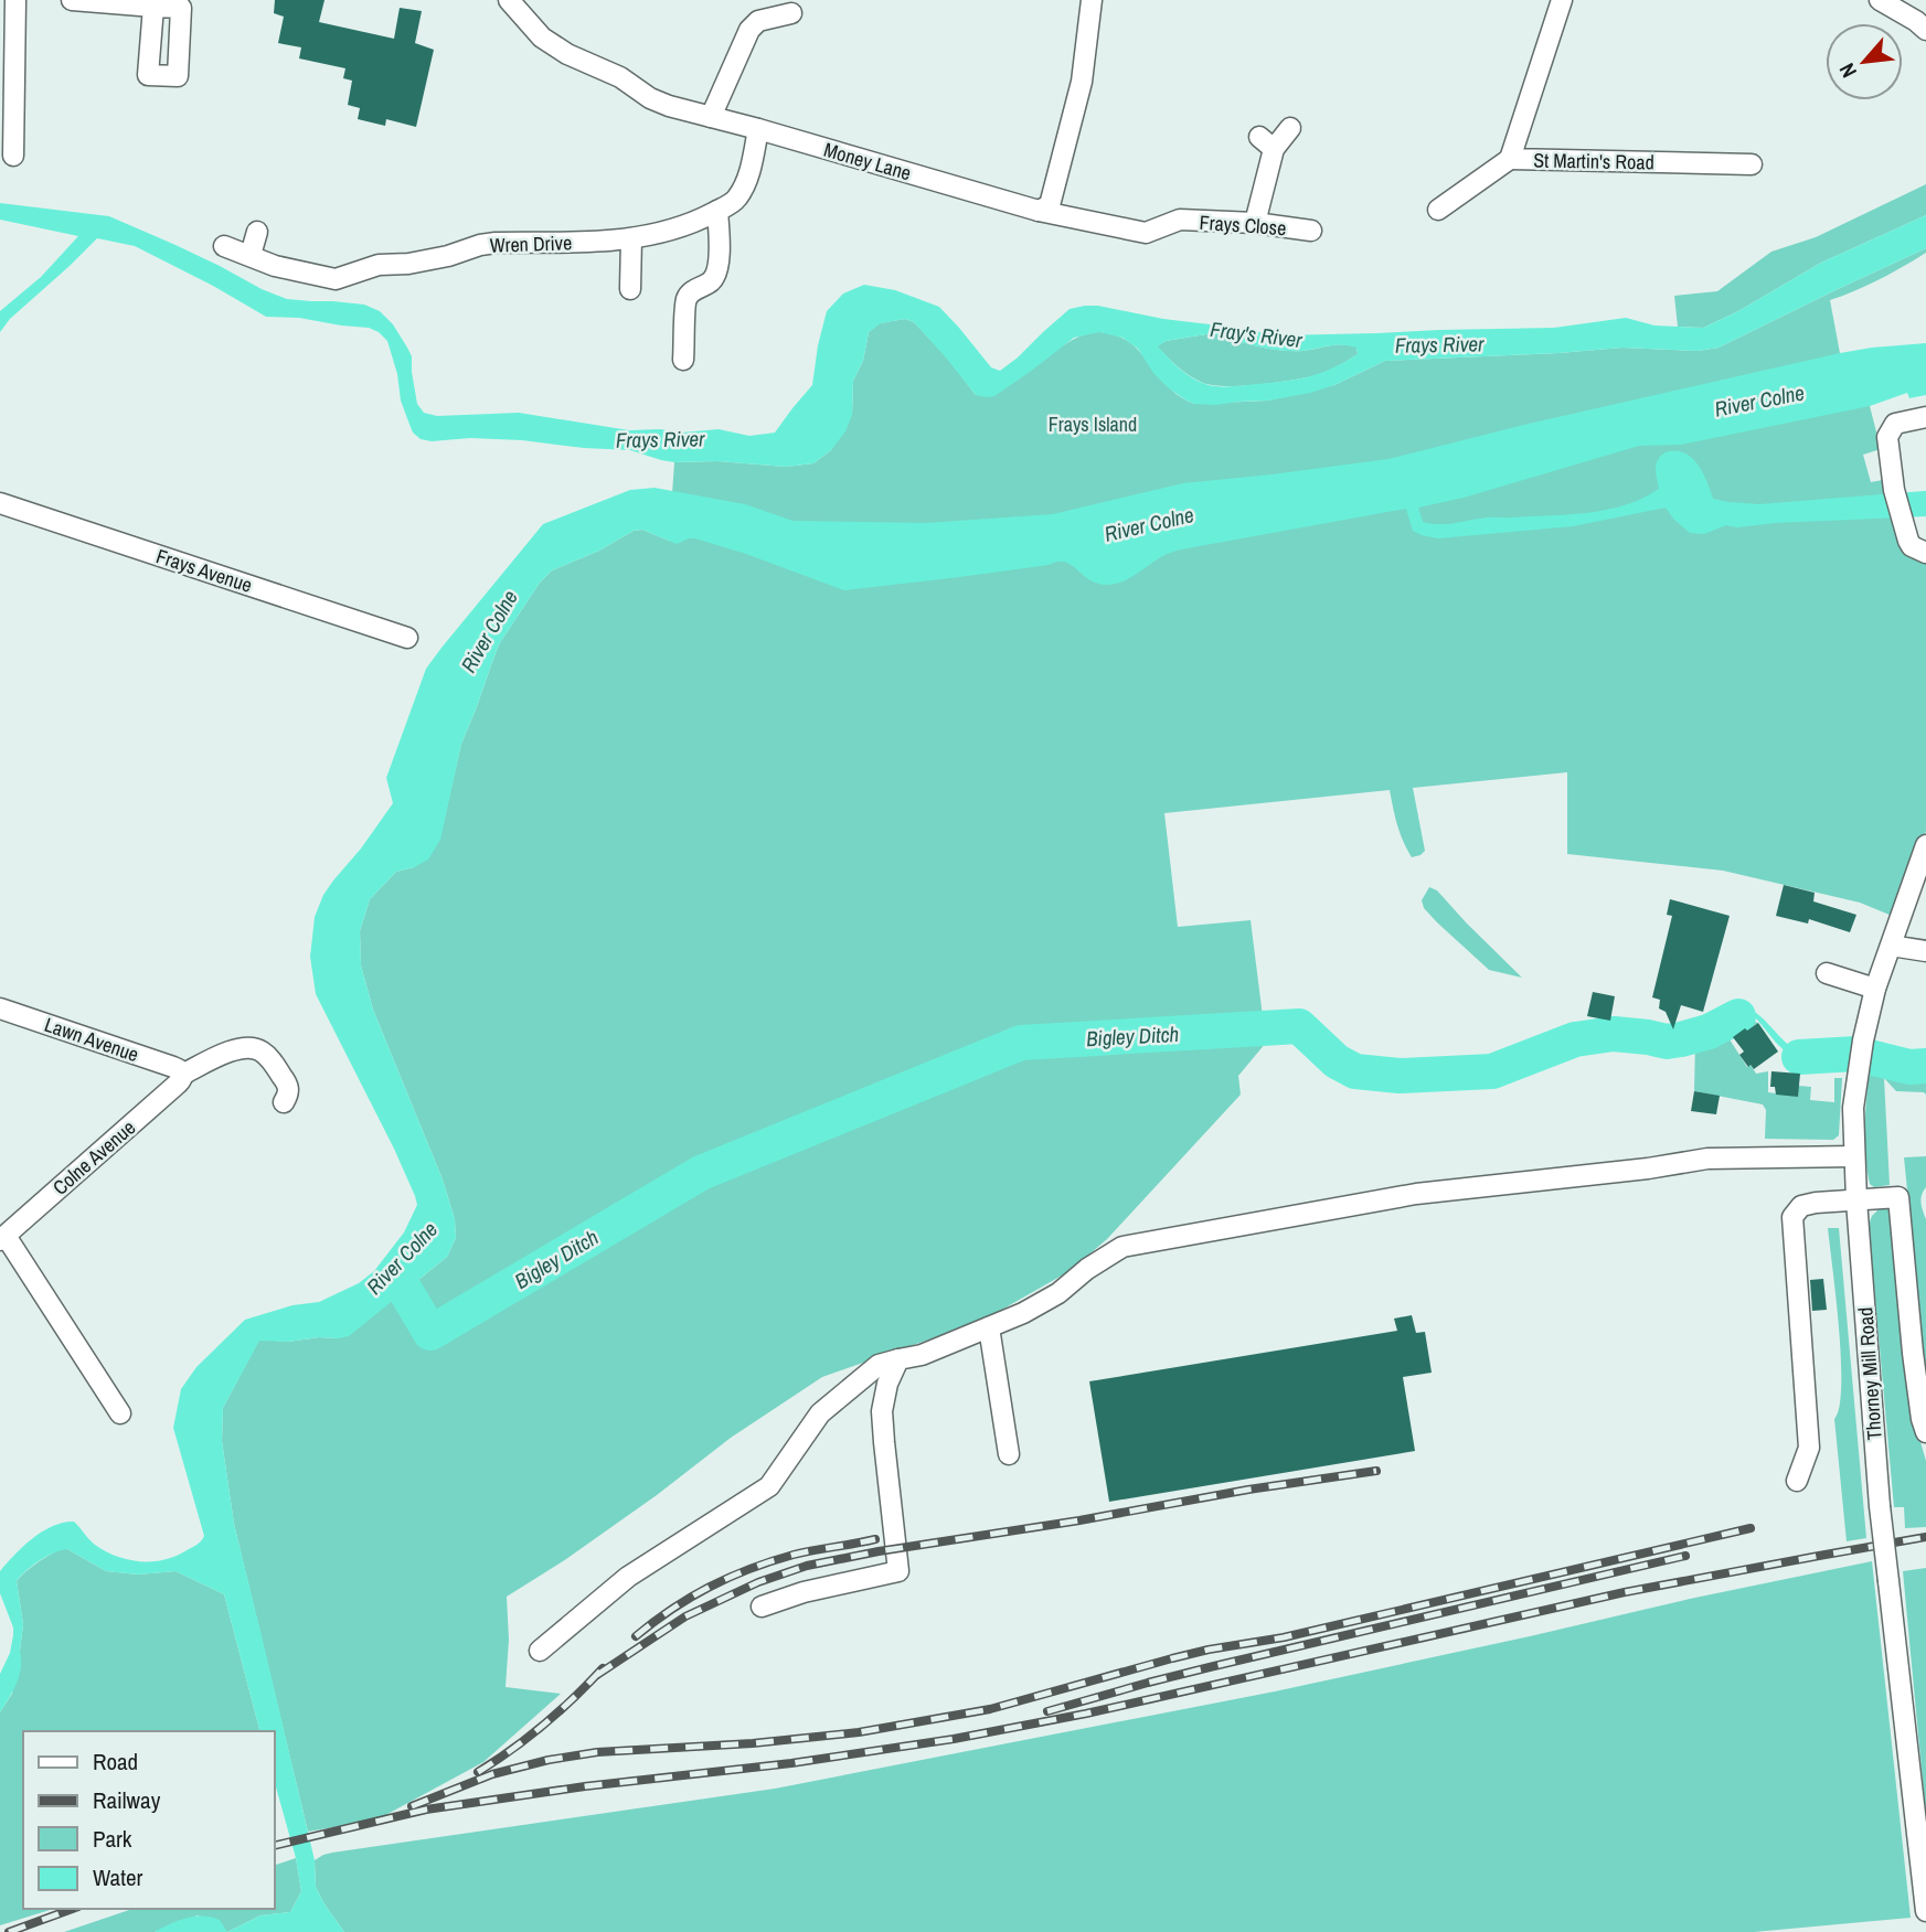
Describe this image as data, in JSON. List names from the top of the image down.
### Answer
{
  "streets": {
    "street": [
      "Money Lane",
      "St Martin's Road",
      "Frays Close",
      "Wren Drive",
      "Frays Avenue",
      "Lawn Avenue",
      "Colne Avenue",
      "Thorney Mill Road"
    ]
  },
  "crossings": [
    ["Money Lane", "Frays Close"],
    ["Money Lane", "Wren Drive"],
    ["Lawn Avenue", "Colne Avenue"]
  ],
  "water": [
    "Fray's River",
    "Frays River",
    "River Colne",
    "Bigley Ditch"
  ],
  "parks": ["Frays Island"],
  "legend": [
    "Road",
    "Railway",
    "Park",
    "Water"
  ],
  "north": "bottom left"
}
